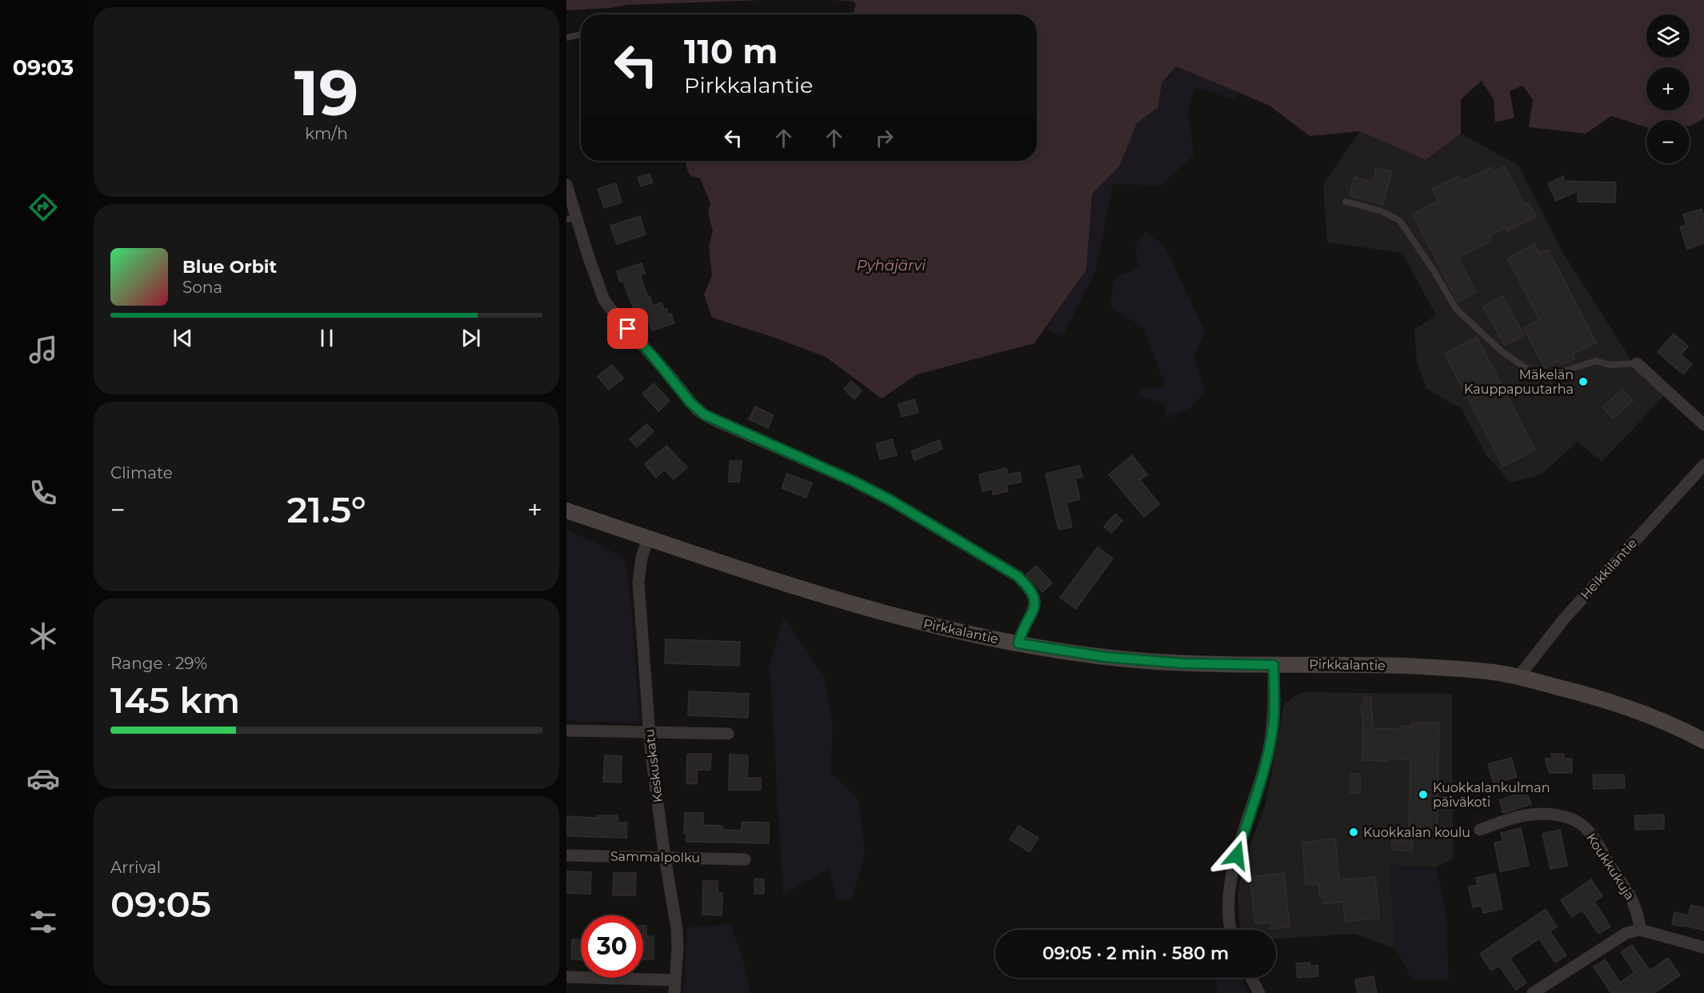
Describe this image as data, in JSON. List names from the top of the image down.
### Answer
{
  "streets": {
    "street": [
      "Heikkiläntie",
      "Pirkkalantie",
      "Keskuskatu",
      "Sammalpolku",
      "Koukkukuja"
    ]
  },
  "crossings": [
    ["Heikkiläntie", "Pirkkalantie"],
    ["Pirkkalantie", "Keskuskatu"],
    ["Keskuskatu", "Sammalpolku"]
  ],
  "water": ["Pyhäjärvi"],
  "places": ["Mäkelän Kauppapuutarha", "Kuokkalankulman päiväkoti", "Kuokkalan koulu"],
  "page": {
    "tabs": "09:03",
    "tile": [
      ["19", "km/h"],
      "Climate",
      ["Range · 29%", "145 km"],
      ["Arrival", "09:05"]
    ],
    "map_buttons": ["+", "−"],
    "turn": ["110 m", "Pirkkalantie"],
    "song": ["Blue Orbit", "Sona"],
    "heat": ["−", "21.5°", "+"],
    "limit": "30",
    "trip": "09:05 · 2 min · 580 m"
  }
}
